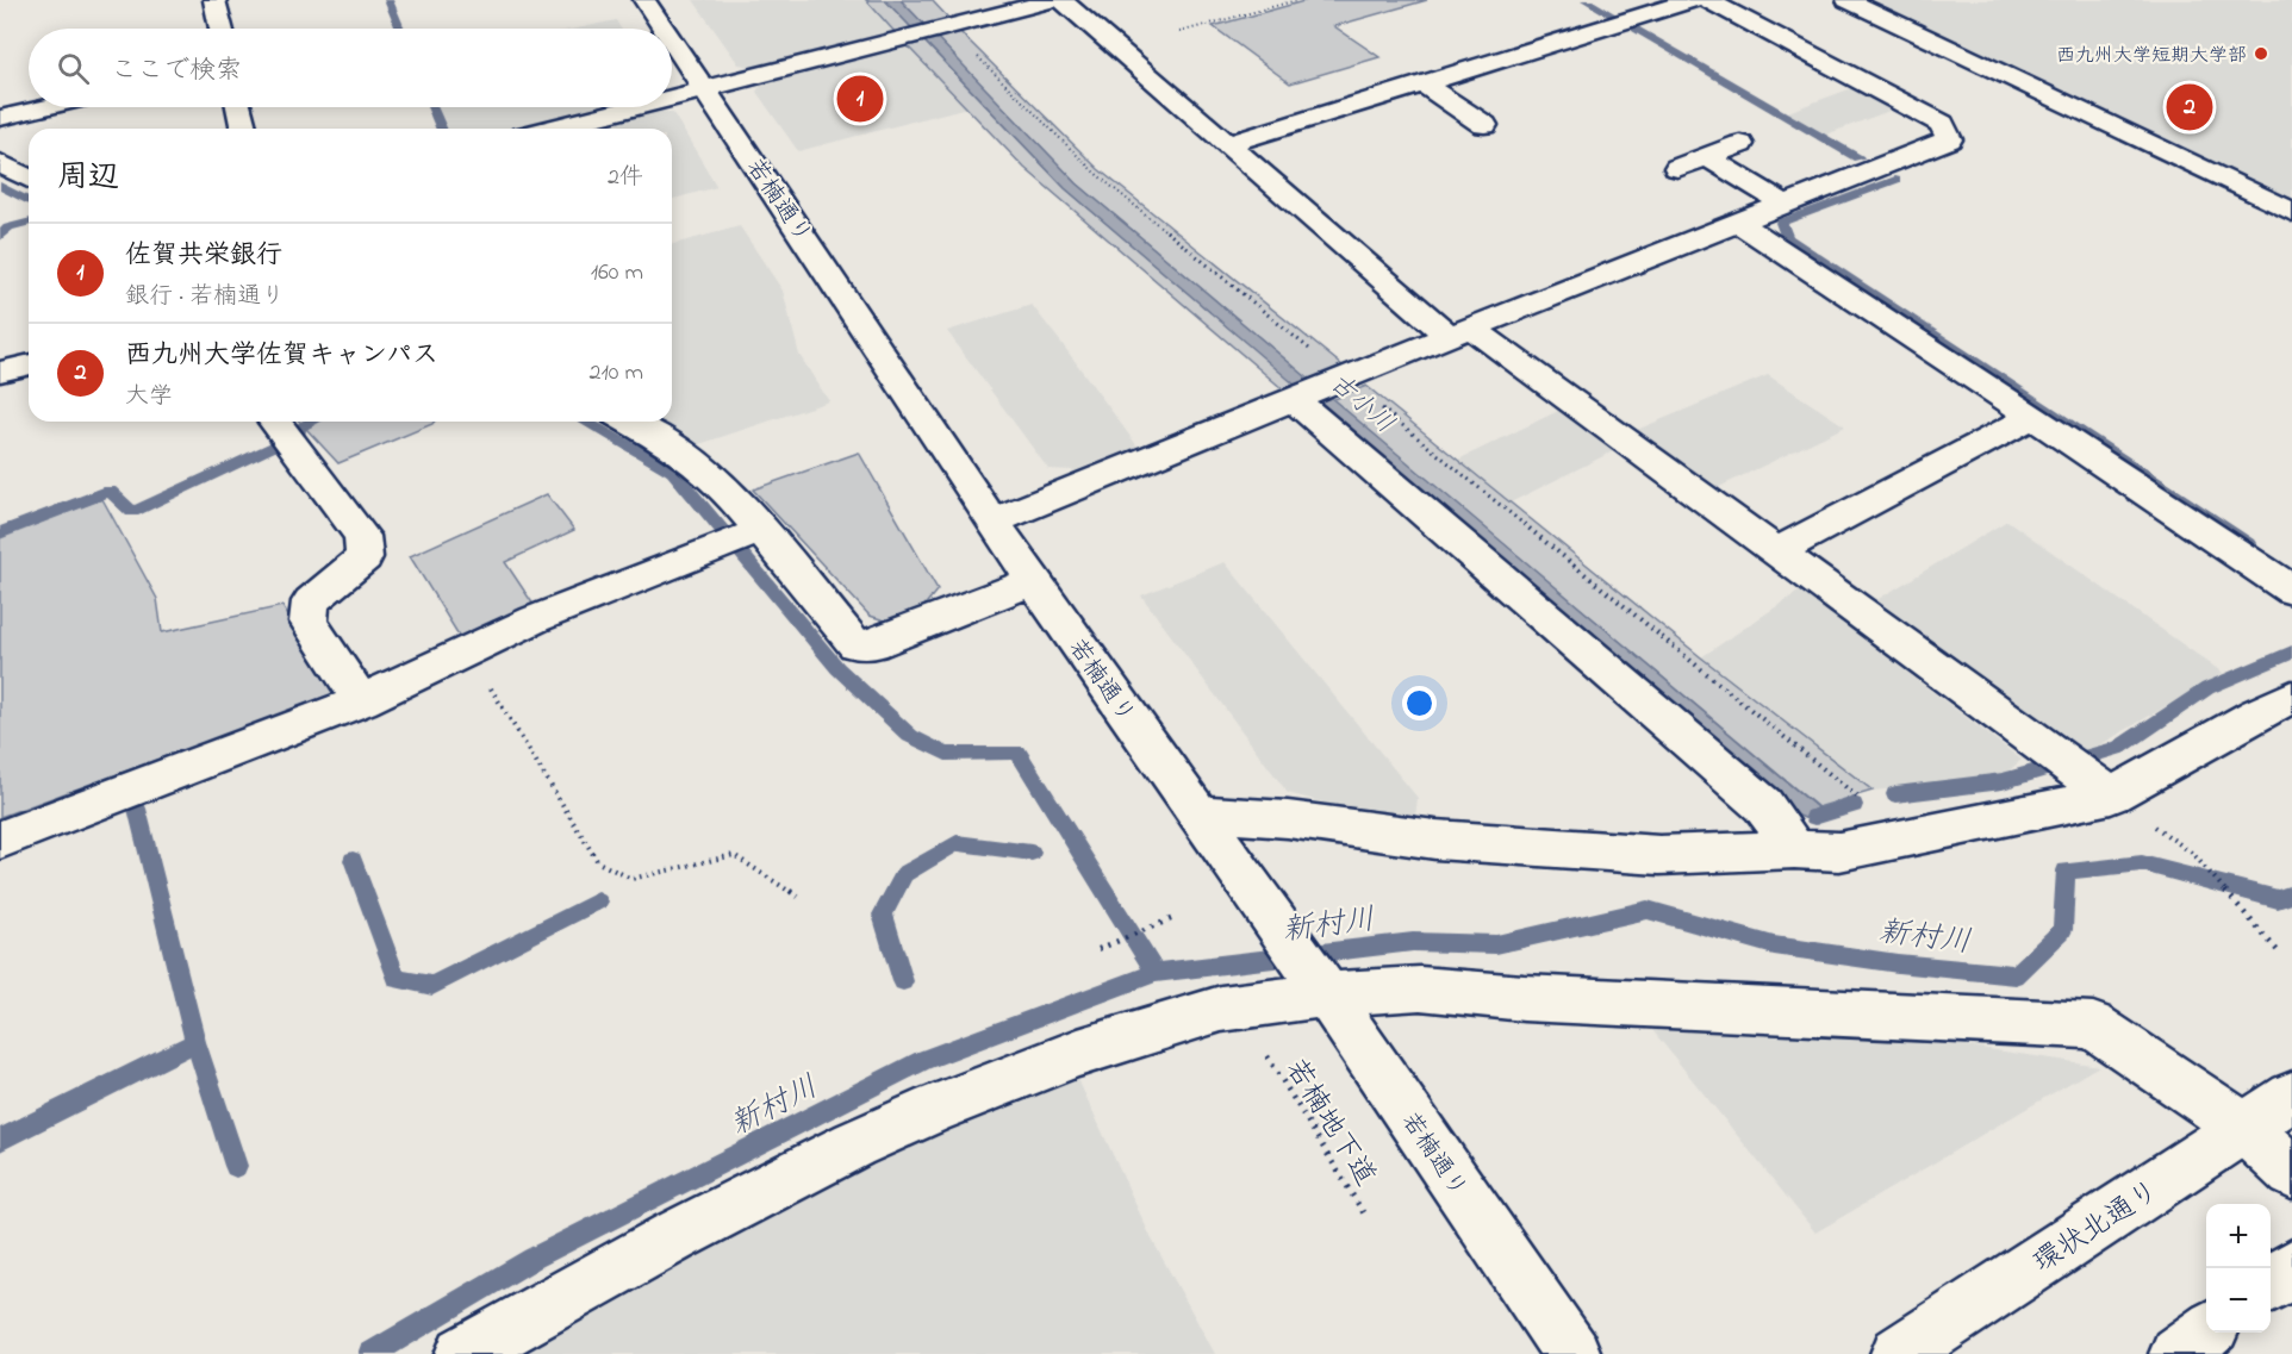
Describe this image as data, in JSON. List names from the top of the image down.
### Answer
{
  "streets": {
    "main road": ["若楠通り", "環状北通り"],
    "path": ["若楠地下道"]
  },
  "water": ["古小川", "新村川"],
  "places": ["西九州大学短期大学部"],
  "page": {
    "search": "ここで検索",
    "pins": ["1", "2"],
    "heading": ["周辺", "2件"],
    "list": [
      {
        "mark": "1",
        "name": "佐賀共栄銀行",
        "note": "銀行 · 若楠通り",
        "value": "160 m"
      },
      {
        "mark": "2",
        "name": "西九州大学佐賀キャンパス",
        "note": "大学",
        "value": "210 m"
      }
    ],
    "map_buttons": ["+", "−"]
  }
}
